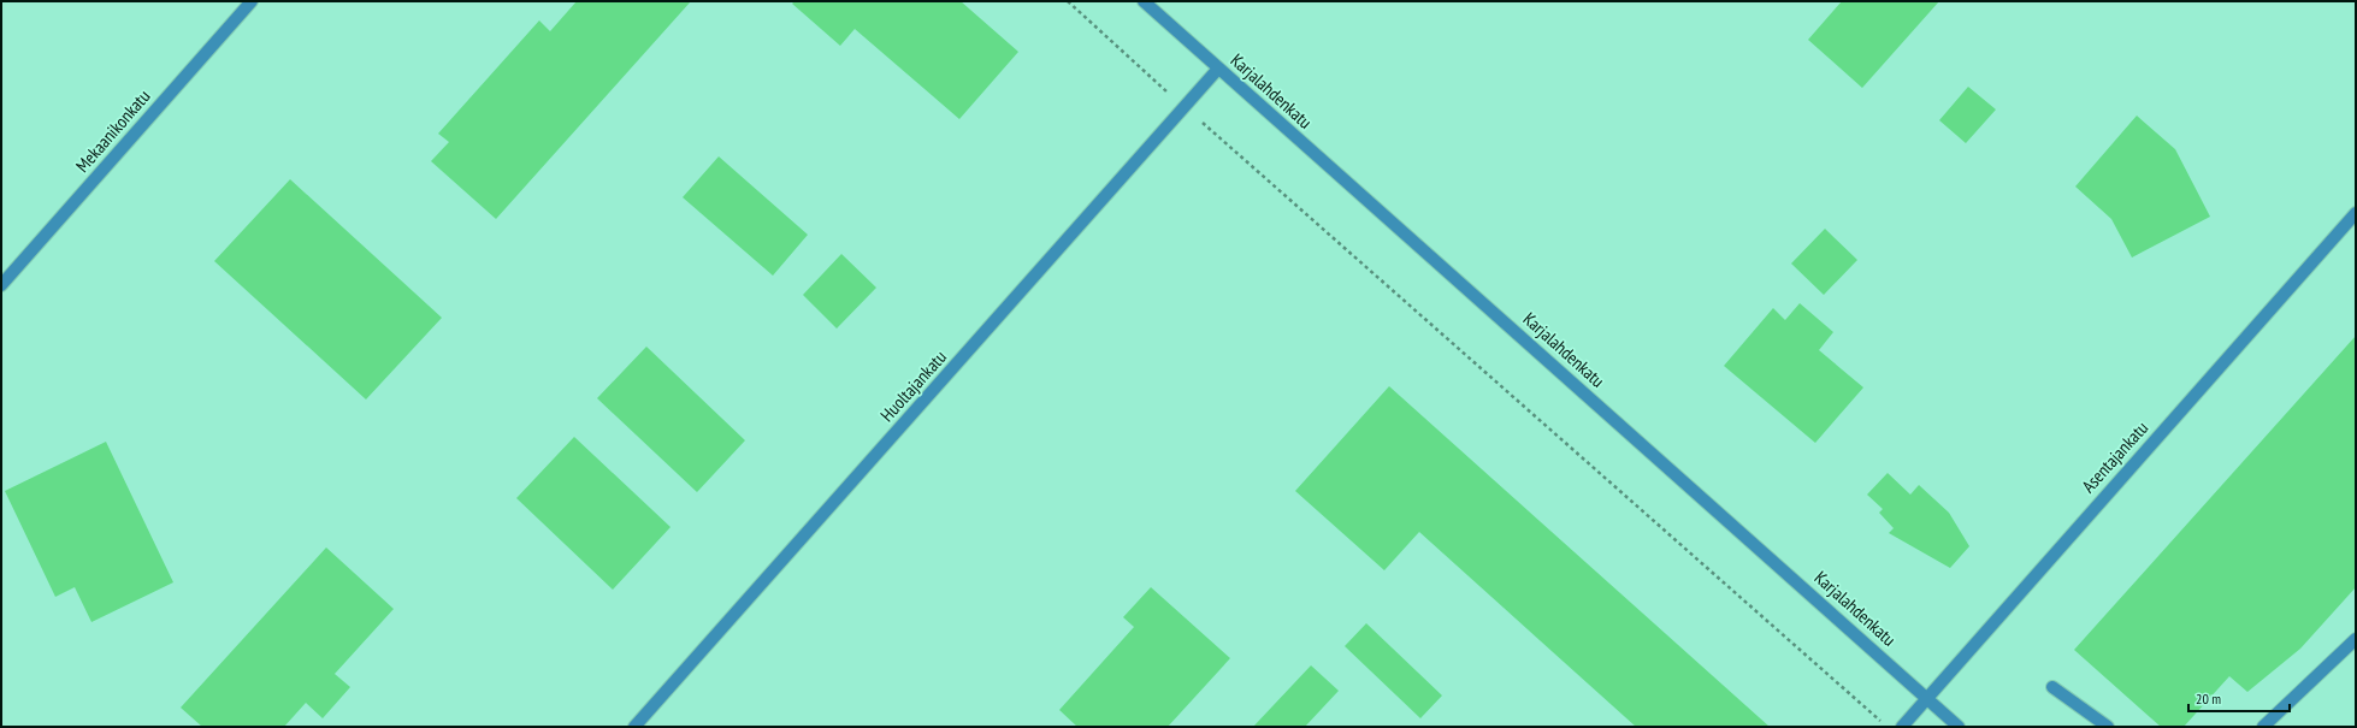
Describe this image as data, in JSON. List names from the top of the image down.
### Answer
{
  "streets": {
    "street": [
      "Karjalahdenkatu",
      "Mekaanikonkatu",
      "Huoltajankatu",
      "Asentajankatu"
    ]
  },
  "crossings": [
    ["Karjalahdenkatu", "Huoltajankatu"],
    ["Karjalahdenkatu", "Asentajankatu"]
  ],
  "scale_bar": "20 m"
}
